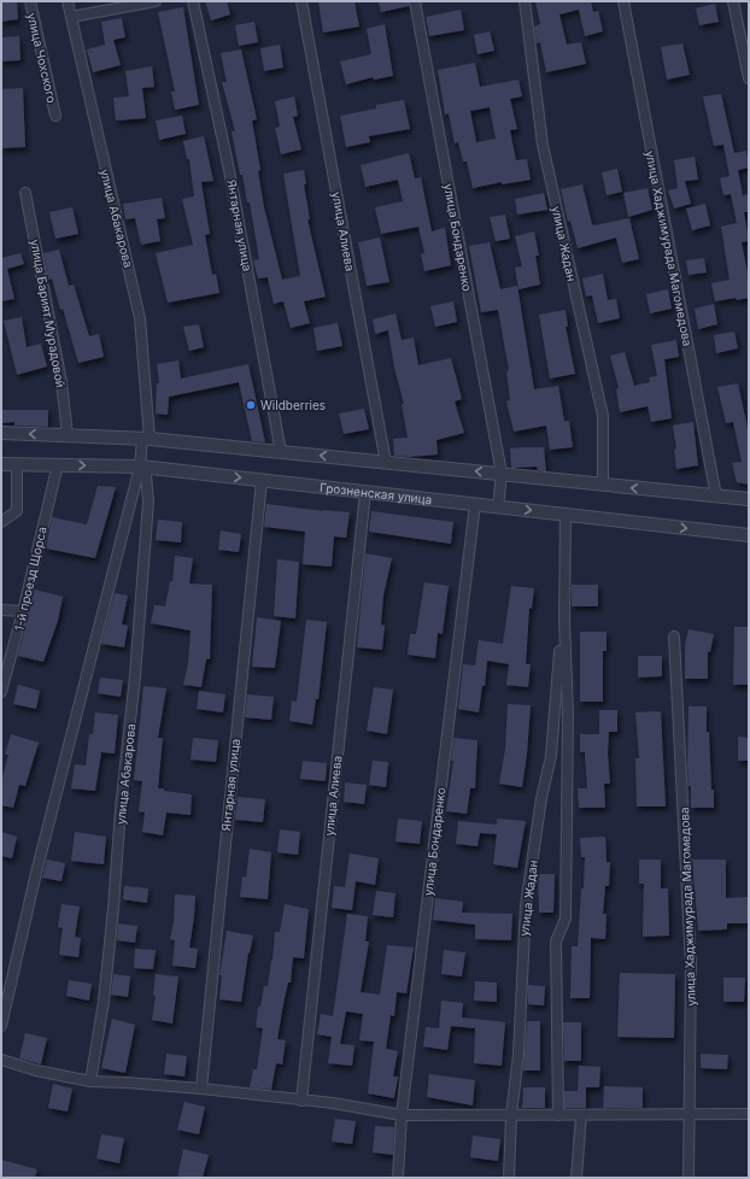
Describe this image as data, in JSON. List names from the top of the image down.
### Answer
{
  "streets": {
    "street": [
      "улица Чохского",
      "улица Абакарова",
      "Янтарная улица",
      "улица Алиева",
      "улица Бондаренко",
      "улица Жадан",
      "улица Хаджимурада Магомедова",
      "улица Барият Мурадовой",
      "Грозненская улица",
      "1-й проезд Щорса"
    ]
  },
  "crossings": [
    ["улица Абакарова", "Грозненская улица"],
    ["Янтарная улица", "Грозненская улица"],
    ["улица Алиева", "Грозненская улица"],
    ["улица Бондаренко", "Грозненская улица"],
    ["Грозненская улица", "1-й проезд Щорса"]
  ],
  "places": ["Wildberries"]
}
